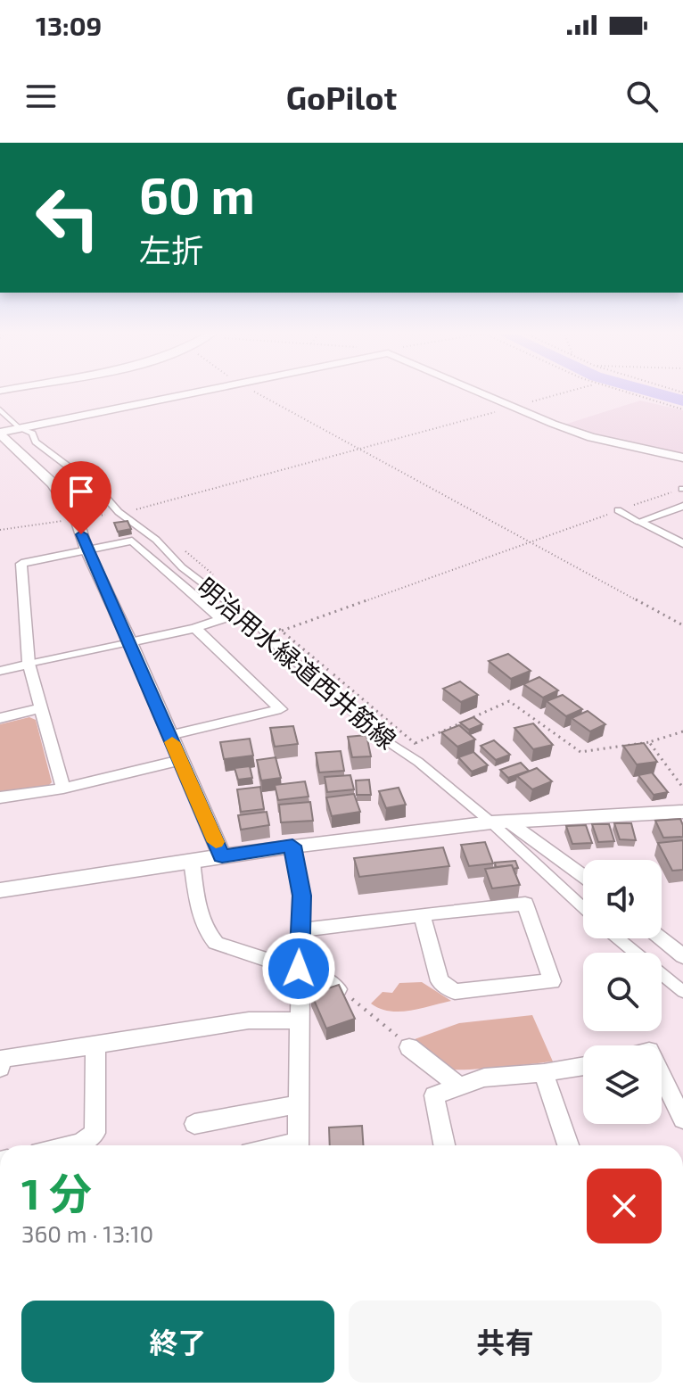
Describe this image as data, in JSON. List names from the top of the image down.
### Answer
{
  "streets": {
    "street": ["明治用水緑道西井筋線"]
  },
  "page": {
    "status": "13:09",
    "header": "GoPilot",
    "turn": ["60 m", "左折"],
    "heading": ["1 分", "360 m · 13:10"],
    "buttons": ["終了", "共有"]
  }
}
